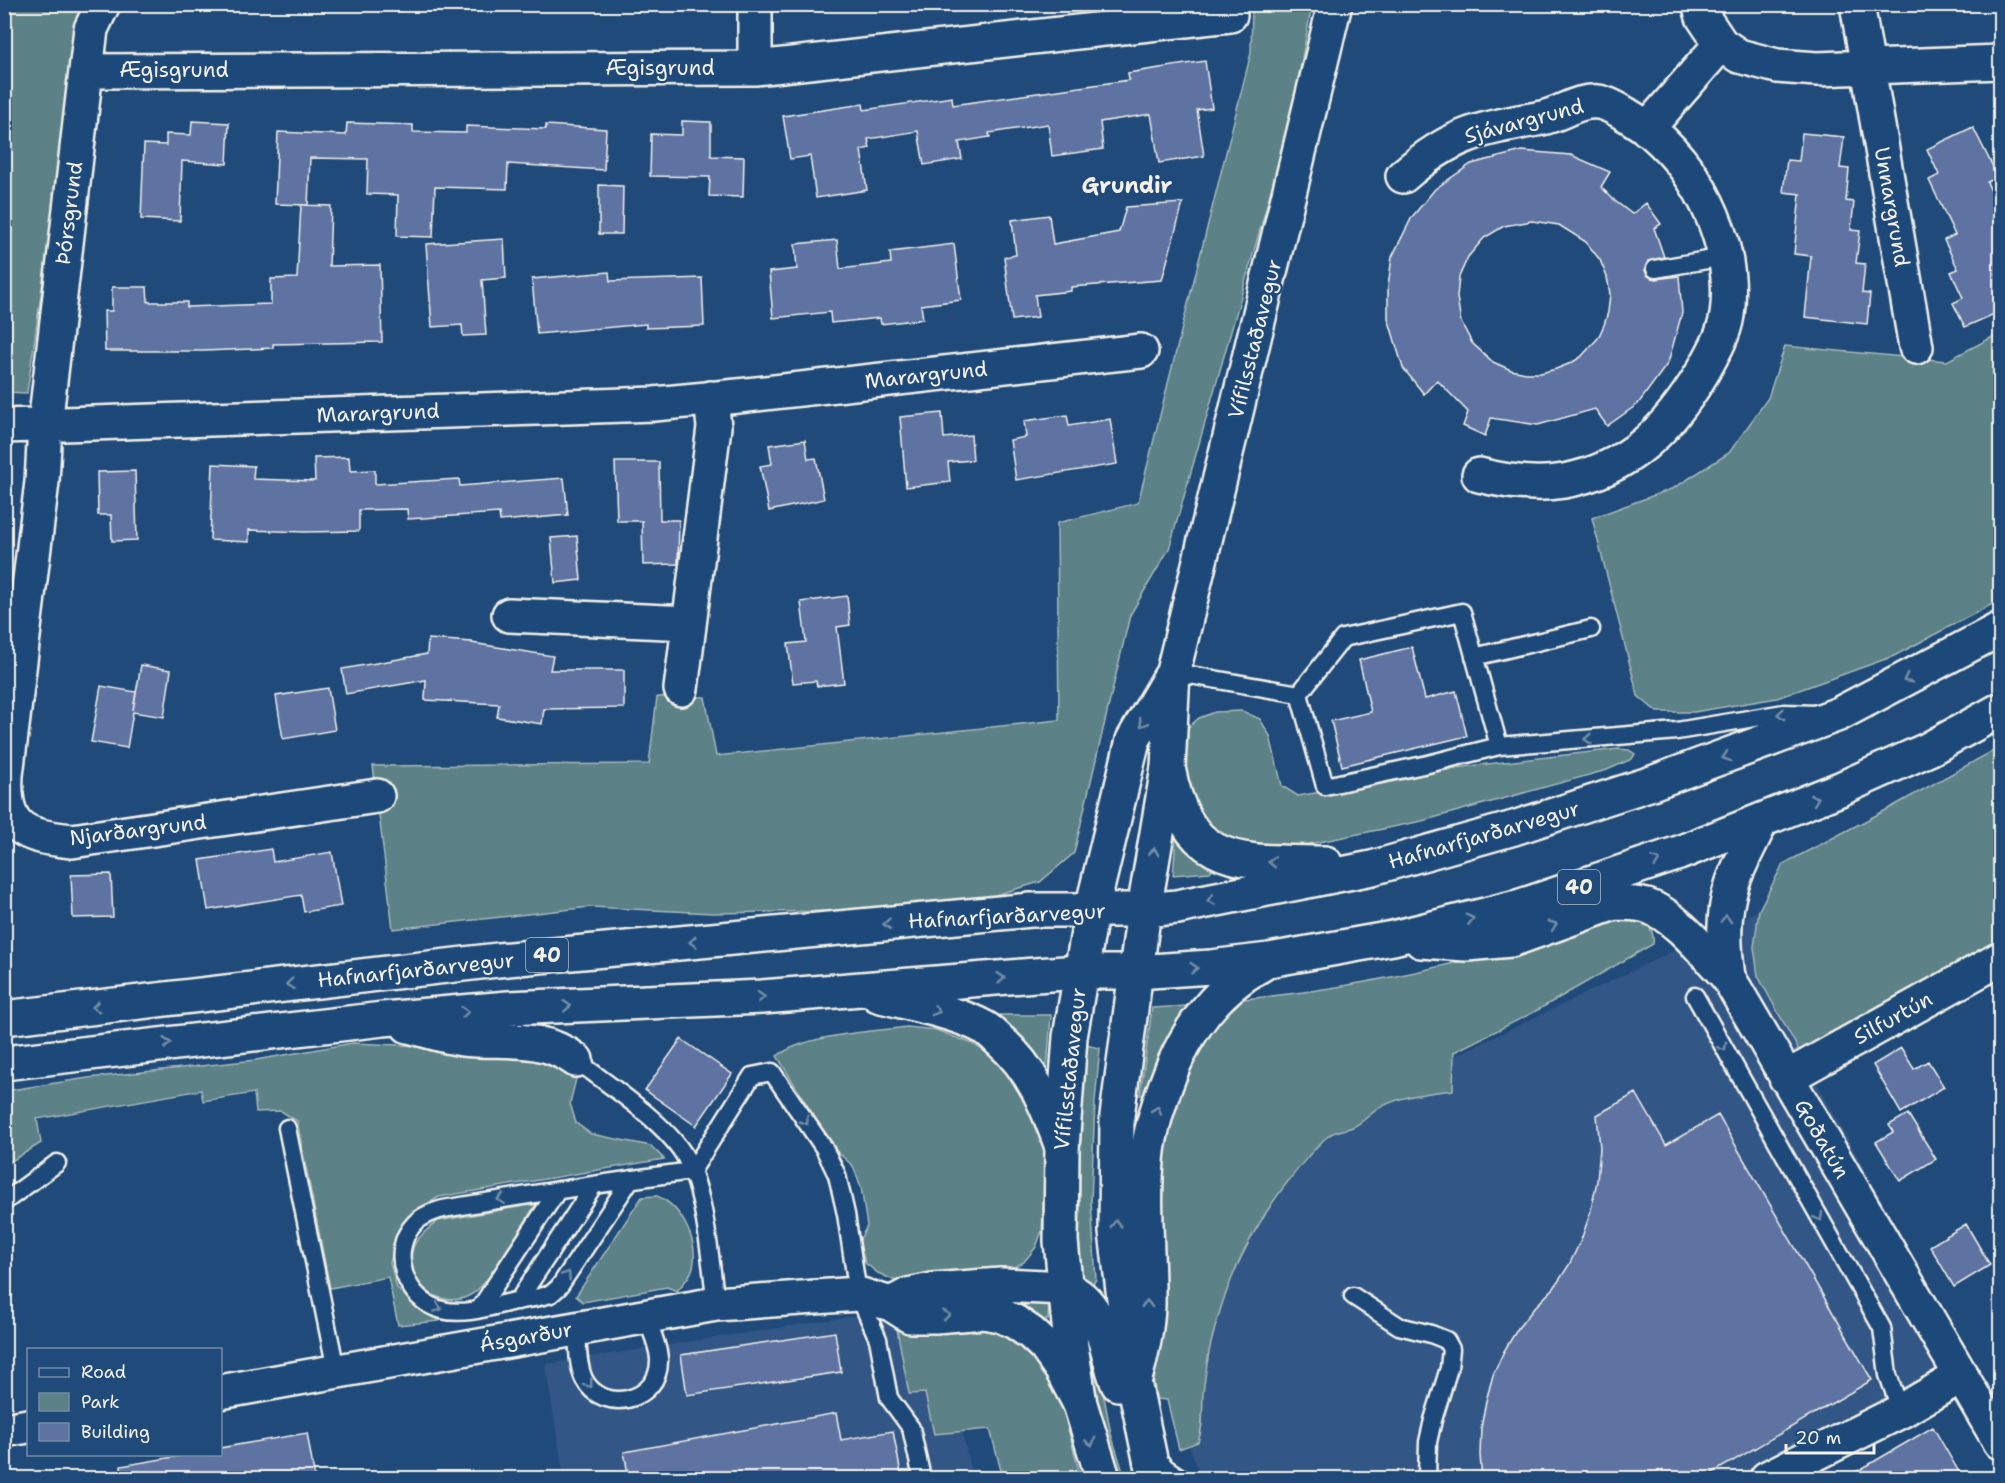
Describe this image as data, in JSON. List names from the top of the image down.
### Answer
{
  "streets": {
    "street": [
      "Ægisgrund",
      "Sjávargrund",
      "Unnargrund",
      "Þórsgrund",
      "Vífilsstaðavegur",
      "Marargrund",
      "Njarðargrund",
      "Hafnarfjarðarvegur",
      "40",
      "Silfurtún",
      "Goðatún",
      "Ásgarður"
    ]
  },
  "crossings": [
    ["Ægisgrund", "Þórsgrund"],
    ["Þórsgrund", "Marargrund"],
    ["Þórsgrund", "Njarðargrund"],
    ["Vífilsstaðavegur", "Hafnarfjarðarvegur"],
    ["Vífilsstaðavegur", "40"],
    ["Vífilsstaðavegur", "Ásgarður"],
    ["Marargrund", "Njarðargrund"],
    ["40", "Goðatún"],
    ["Silfurtún", "Goðatún"]
  ],
  "districts": ["Grundir"],
  "legend": ["Road", "Park", "Building"],
  "scale_bar": "20 m"
}
